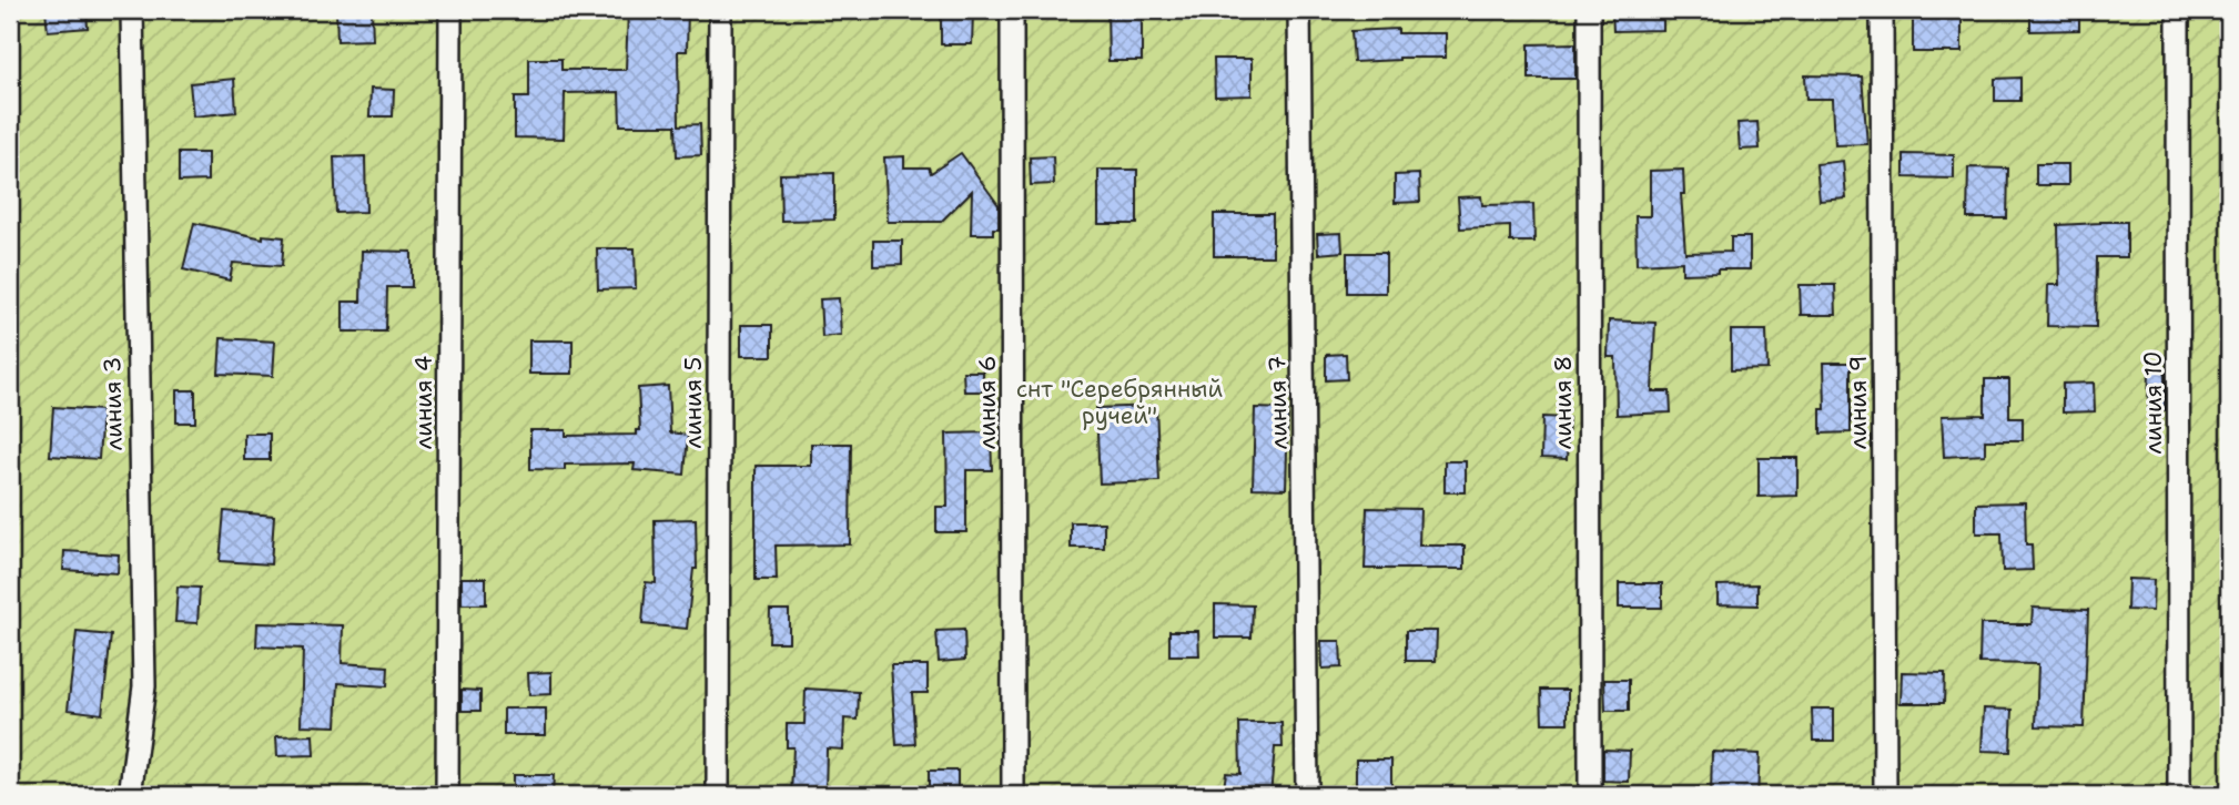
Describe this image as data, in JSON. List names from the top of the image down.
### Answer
{
  "streets": {
    "street": [
      "линия 4",
      "линия 5",
      "линия 6",
      "линия 7",
      "линия 8",
      "линия 9",
      "линия 10",
      "линия 3"
    ]
  },
  "parks": ["снт \"Серебрянный ручей\""]
}
